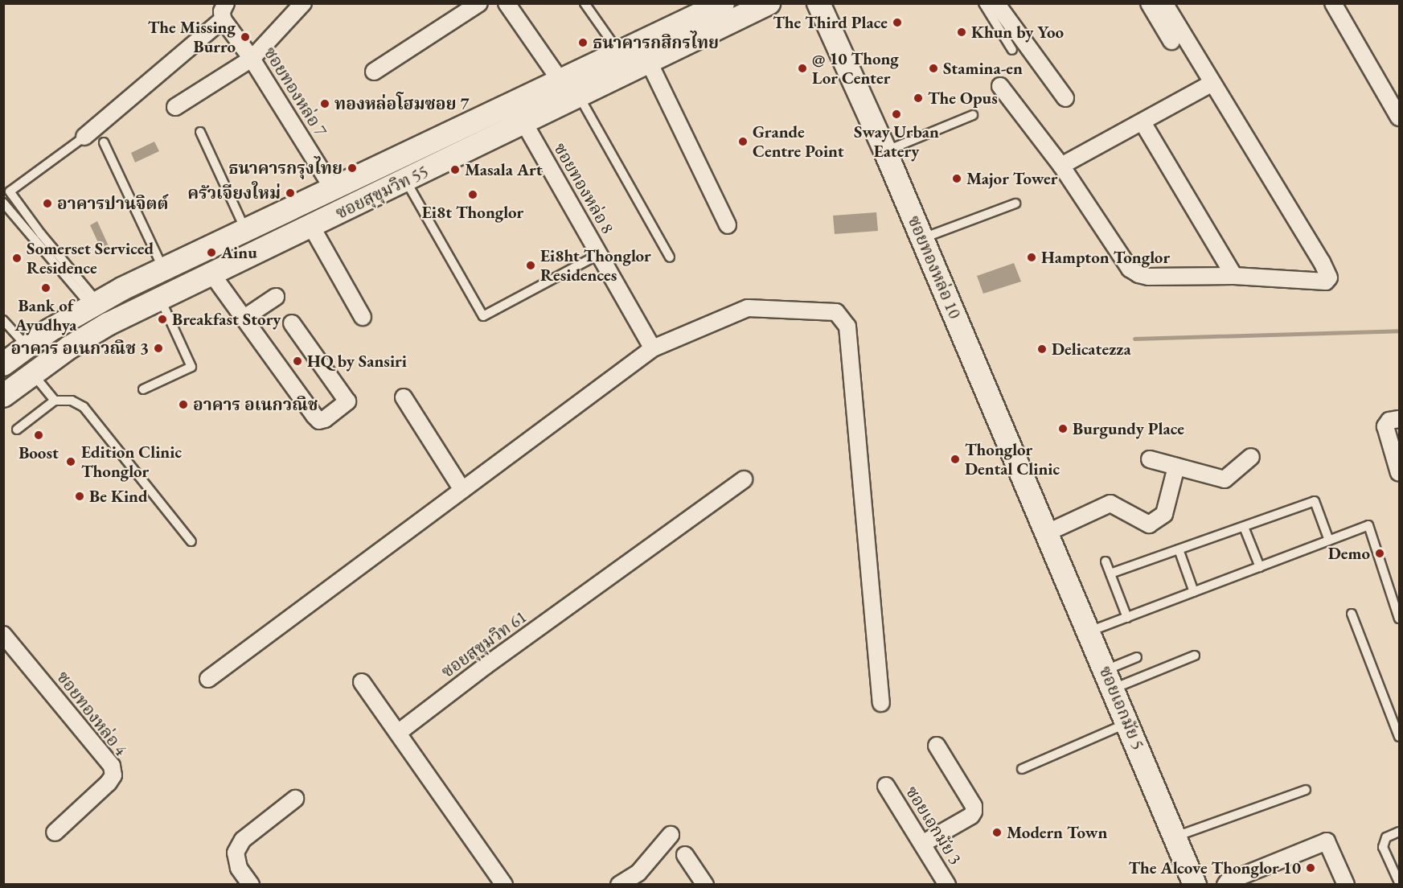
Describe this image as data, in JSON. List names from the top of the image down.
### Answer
{
  "streets": {
    "main road": ["ซอยสุขุมวิท 55", "ซอยทองหล่อ 10", "ซอยเอกมัย 5"],
    "street": [
      "ซอยทองหล่อ 7",
      "ซอยทองหล่อ 8",
      "ซอยสุขุมวิท 61",
      "ซอยทองหล่อ 4",
      "ซอยเอกมัย 3"
    ]
  },
  "crossings": [
    ["ซอยทองหล่อ 7", "ซอยสุขุมวิท 55"],
    ["ซอยทองหล่อ 8", "ซอยสุขุมวิท 55"],
    ["ซอยทองหล่อ 10", "ซอยเอกมัย 5"]
  ],
  "places": [
    "The Third Place",
    "Khun by Yoo",
    "The Missing Burro",
    "ธนาคารกสิกรไทย",
    "@ 10 Thong Lor Center",
    "Stamina-en",
    "The Opus",
    "ทองหล่อโฮมซอย 7",
    "Sway Urban Eatery",
    "Grande Centre Point",
    "ธนาคารกรุงไทย",
    "Masala Art",
    "Major Tower",
    "ครัวเจียงใหม่",
    "Ei8t Thonglor",
    "อาคารปานจิตต์",
    "Ainu",
    "Hampton Tonglor",
    "Somerset Serviced Residence",
    "Ei8ht Thonglor Residences",
    "Bank of Ayudhya",
    "Breakfast Story",
    "อาคาร อเนกวณิช 3",
    "Delicatezza",
    "HQ by Sansiri",
    "อาคาร อเนกวณิช",
    "Burgundy Place",
    "Boost",
    "Thonglor Dental Clinic",
    "Edition Clinic Thonglor",
    "Be Kind",
    "Demo",
    "Modern Town",
    "The Alcove Thonglor 10"
  ]
}
